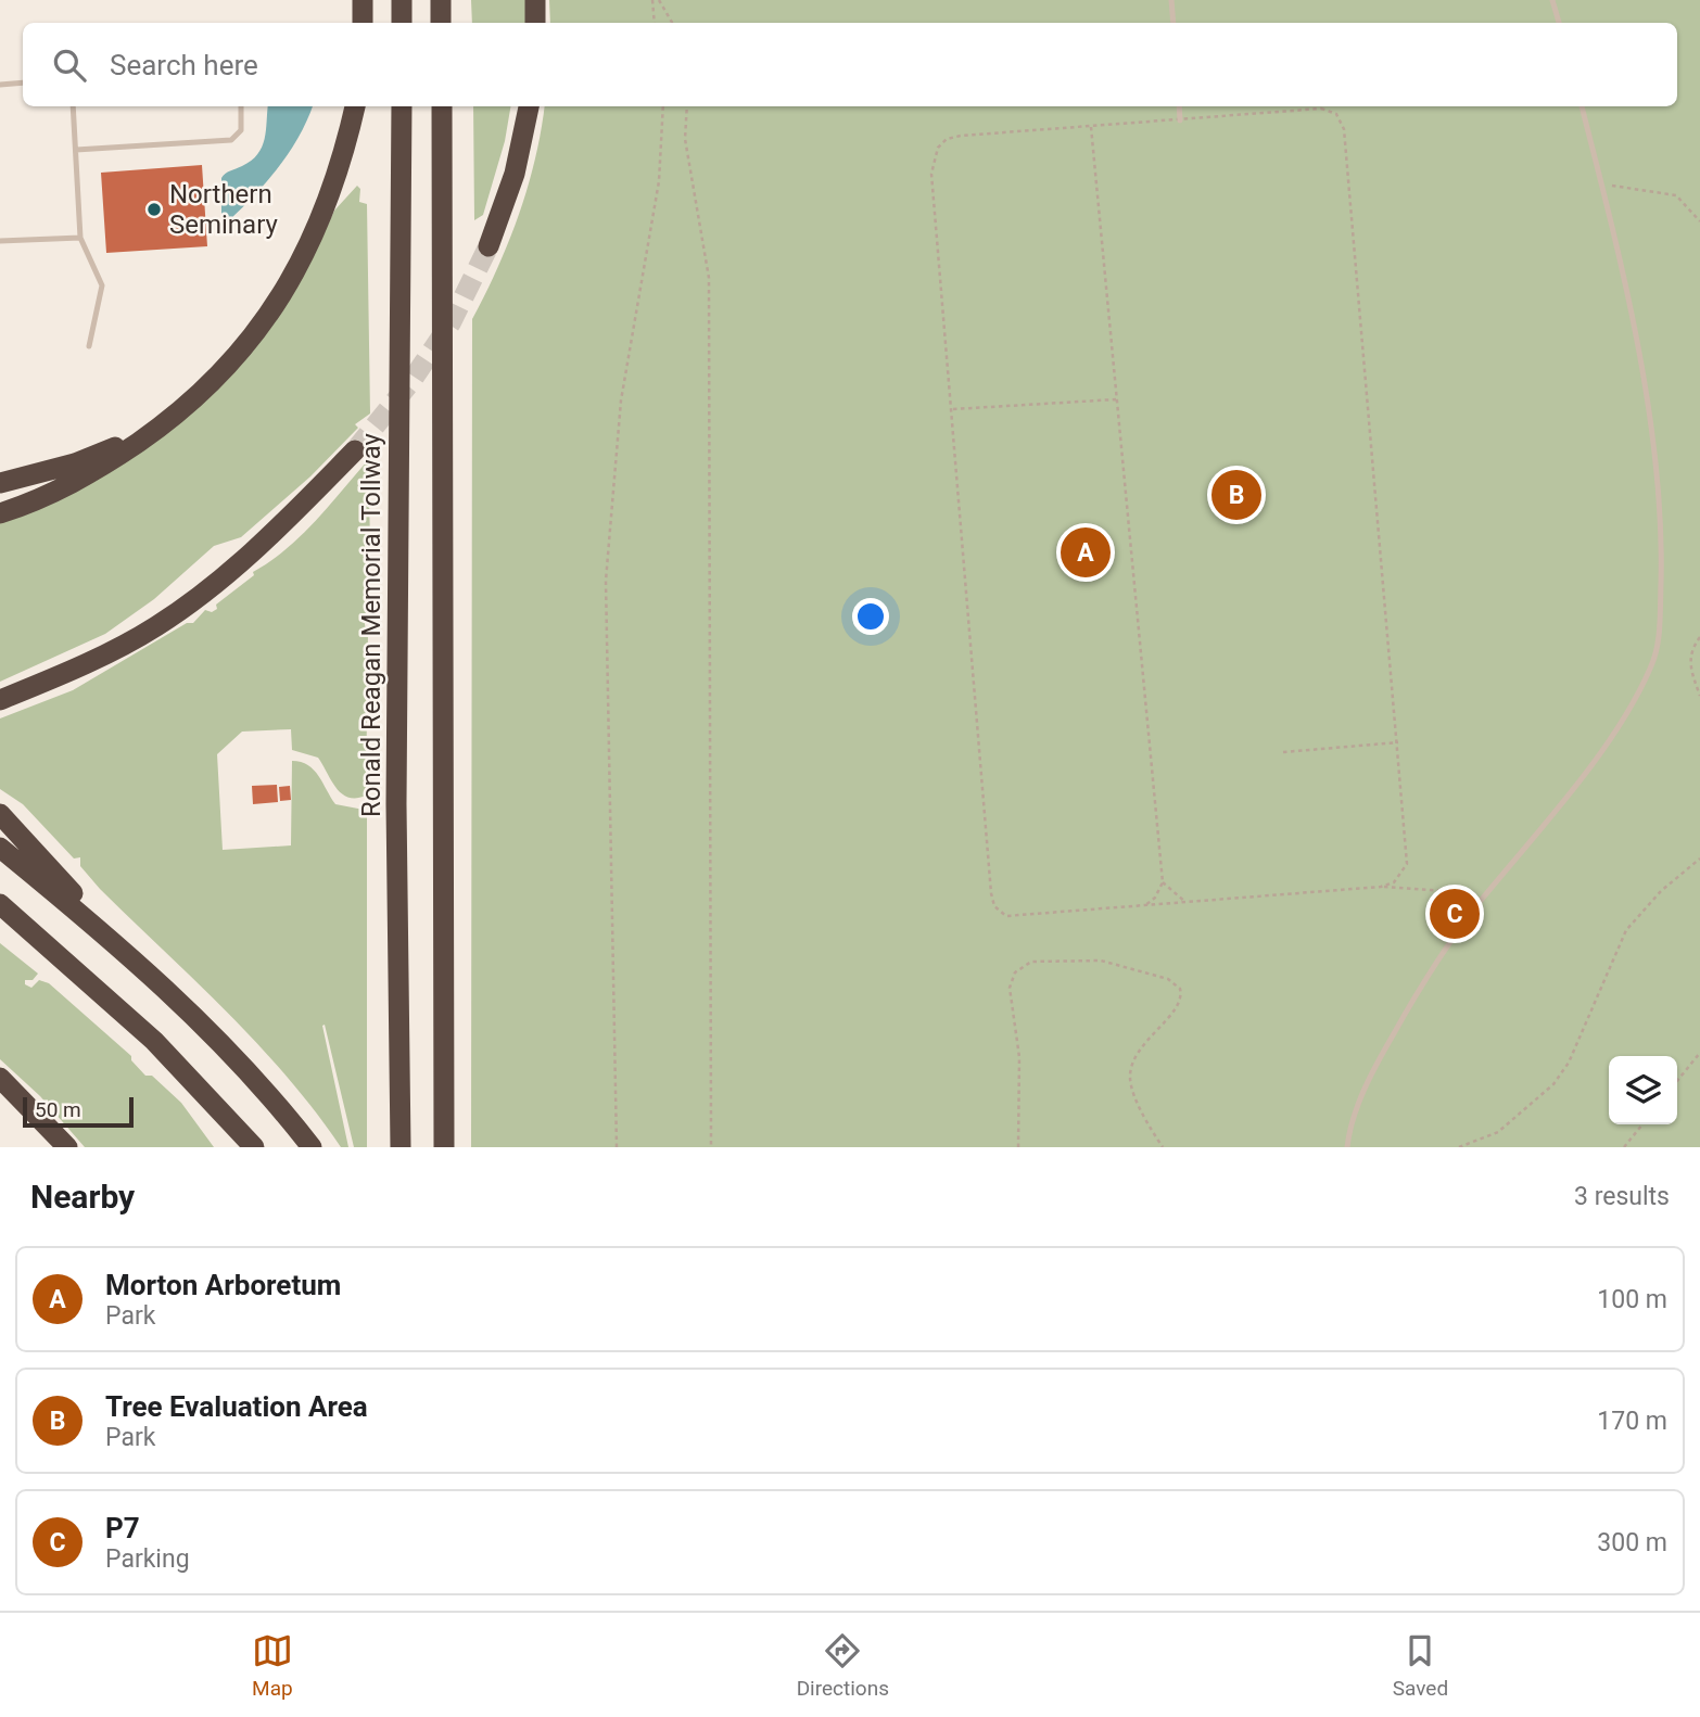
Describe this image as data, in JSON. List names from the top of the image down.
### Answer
{
  "streets": {
    "highway": ["Ronald Reagan Memorial Tollway"]
  },
  "places": ["Northern Seminary"],
  "scale_bar": "50 m",
  "page": {
    "search": "Search here",
    "pins": ["B", "A", "C"],
    "scale": "50 m",
    "heading": ["Nearby", "3 results"],
    "list": [
      {
        "mark": "A",
        "name": "Morton Arboretum",
        "note": "Park",
        "value": "100 m"
      },
      {
        "mark": "B",
        "name": "Tree Evaluation Area",
        "note": "Park",
        "value": "170 m"
      },
      {
        "mark": "C",
        "name": "P7",
        "note": "Parking",
        "value": "300 m"
      }
    ],
    "nav": ["Map", "Directions", "Saved"]
  }
}
